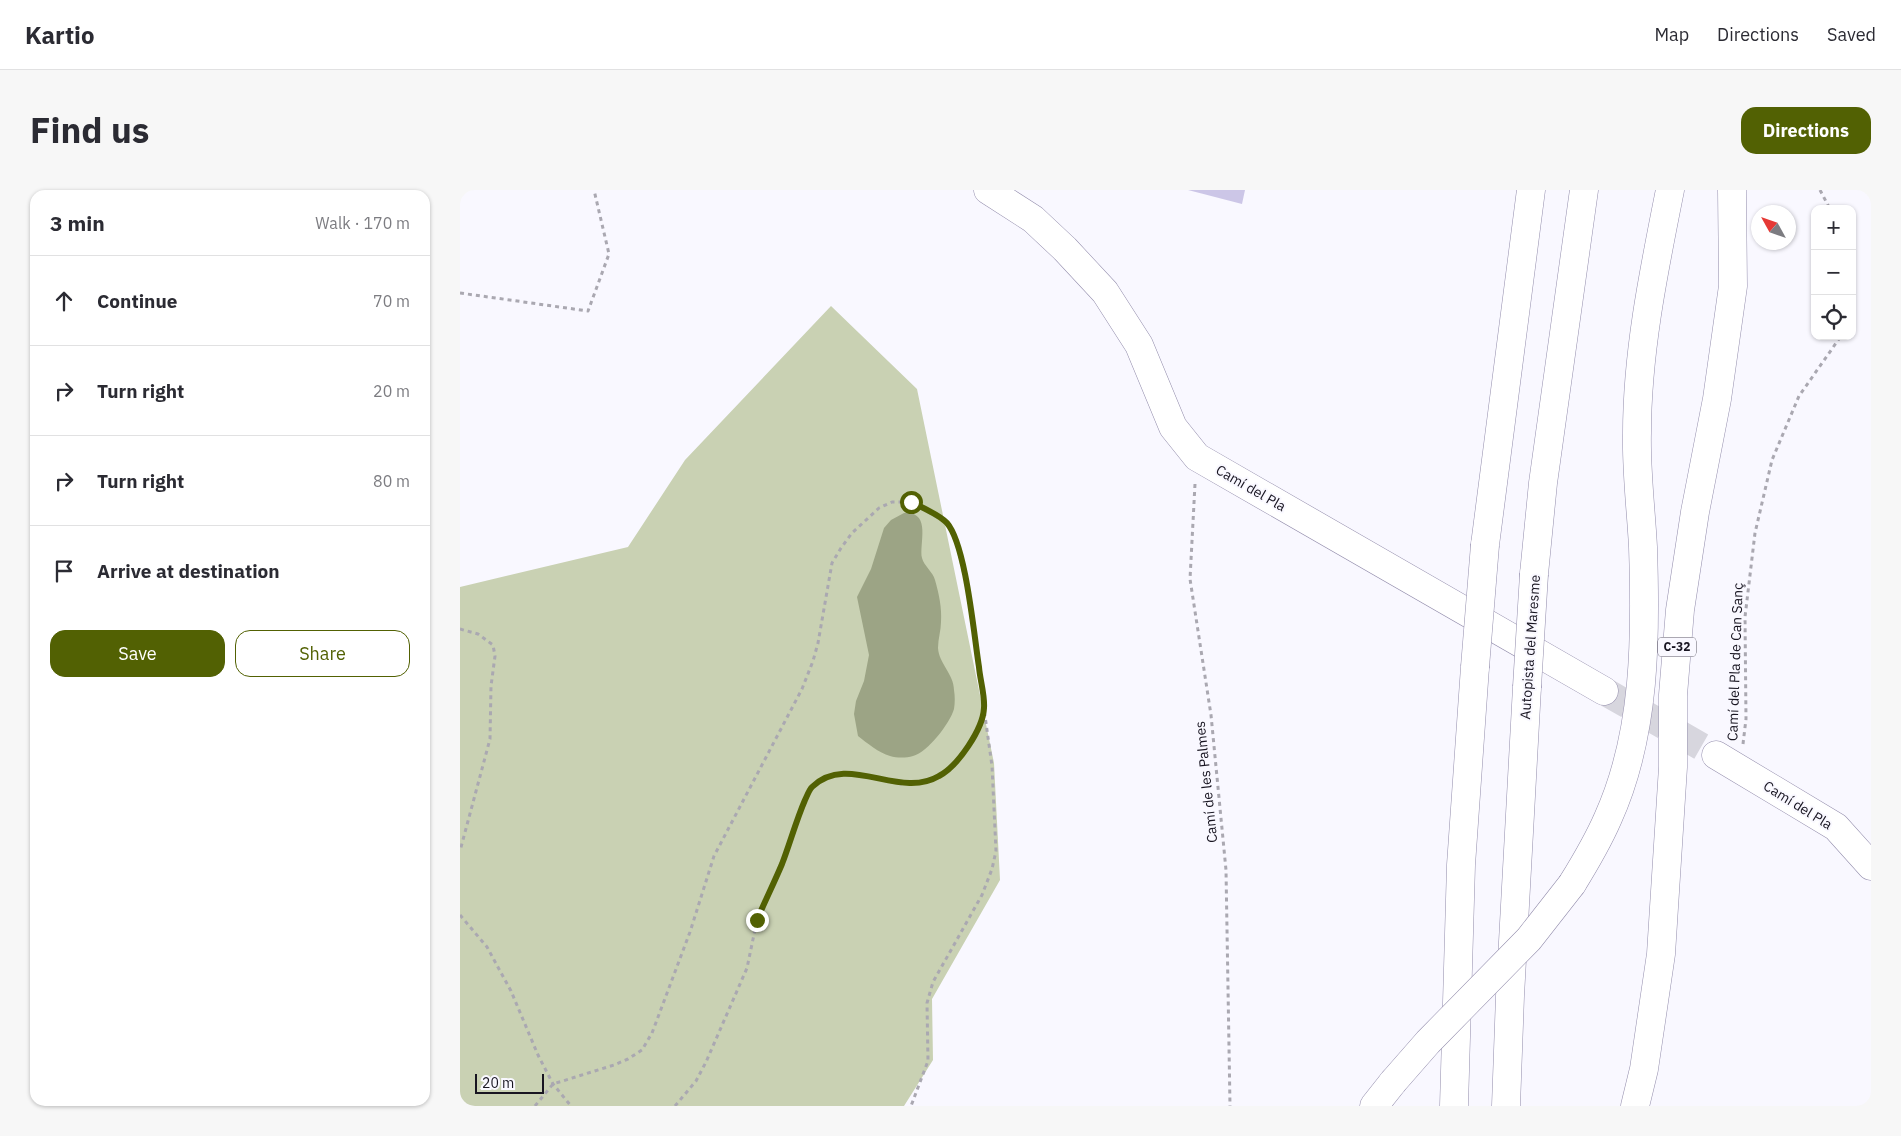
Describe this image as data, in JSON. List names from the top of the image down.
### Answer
{
  "streets": {
    "main road": ["Camí del Pla", "Autopista del Maresme", "C-32"],
    "path": ["Camí del Pla de Can Sanç", "Camí de les Palmes"]
  },
  "crossings": [
    ["Camí del Pla", "Camí del Pla de Can Sanç"],
    ["Camí del Pla", "Camí de les Palmes"]
  ],
  "scale_bar": "20 m",
  "north": "top left",
  "page": {
    "header": "Kartio",
    "nav": ["Map", "Directions", "Saved"],
    "title": "Find us",
    "buttons": [
      "Directions",
      ["Save", "Share"]
    ],
    "heading": ["3 min", "Walk · 170 m"],
    "map_buttons": ["+", "−"],
    "list": [
      ["Continue", "70 m"],
      ["Turn right", "20 m"],
      ["Turn right", "80 m"],
      "Arrive at destination"
    ],
    "scale": "20 m"
  }
}
